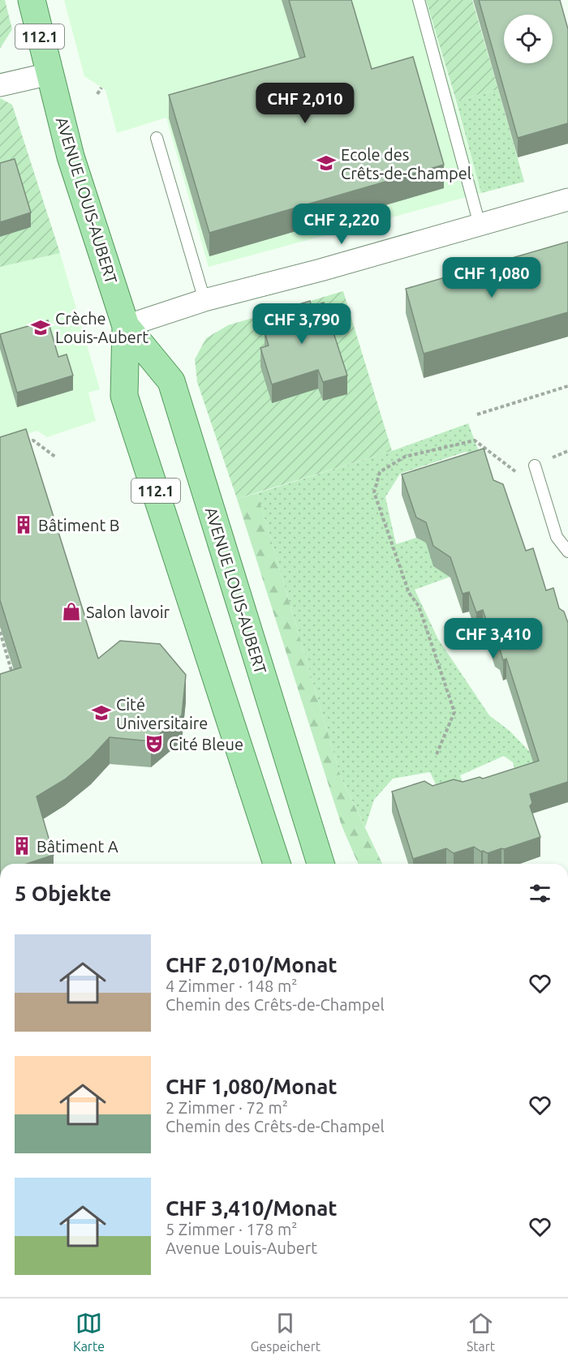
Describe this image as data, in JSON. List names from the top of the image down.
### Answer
{
  "streets": {
    "main road": ["112.1", "AVENUE LOUIS-AUBERT"]
  },
  "crossings": [
    ["112.1", "AVENUE LOUIS-AUBERT"]
  ],
  "places": {
    "school or university": ["Ecole des Crêts-de-Champel", "Crèche Louis-Aubert", "Cité Universitaire"],
    "building": ["Bâtiment B", "Bâtiment A"],
    "shop": ["Salon lavoir"],
    "theatre": ["Cité Bleue"]
  },
  "page": {
    "price": [
      "CHF 2,010",
      "CHF 2,220",
      "CHF 1,080",
      "CHF 3,790",
      "CHF 3,410"
    ],
    "heading": "5 Objekte",
    "list": [
      {
        "name": "CHF 2,010/Monat",
        "note": "4 Zimmer · 148 m² · Chemin des Crêts-de-Champel"
      },
      {
        "name": "CHF 1,080/Monat",
        "note": "2 Zimmer · 72 m² · Chemin des Crêts-de-Champel"
      },
      {
        "name": "CHF 3,410/Monat",
        "note": "5 Zimmer · 178 m² · Avenue Louis-Aubert"
      }
    ],
    "tabs": ["Karte", "Gespeichert", "Start"]
  }
}
